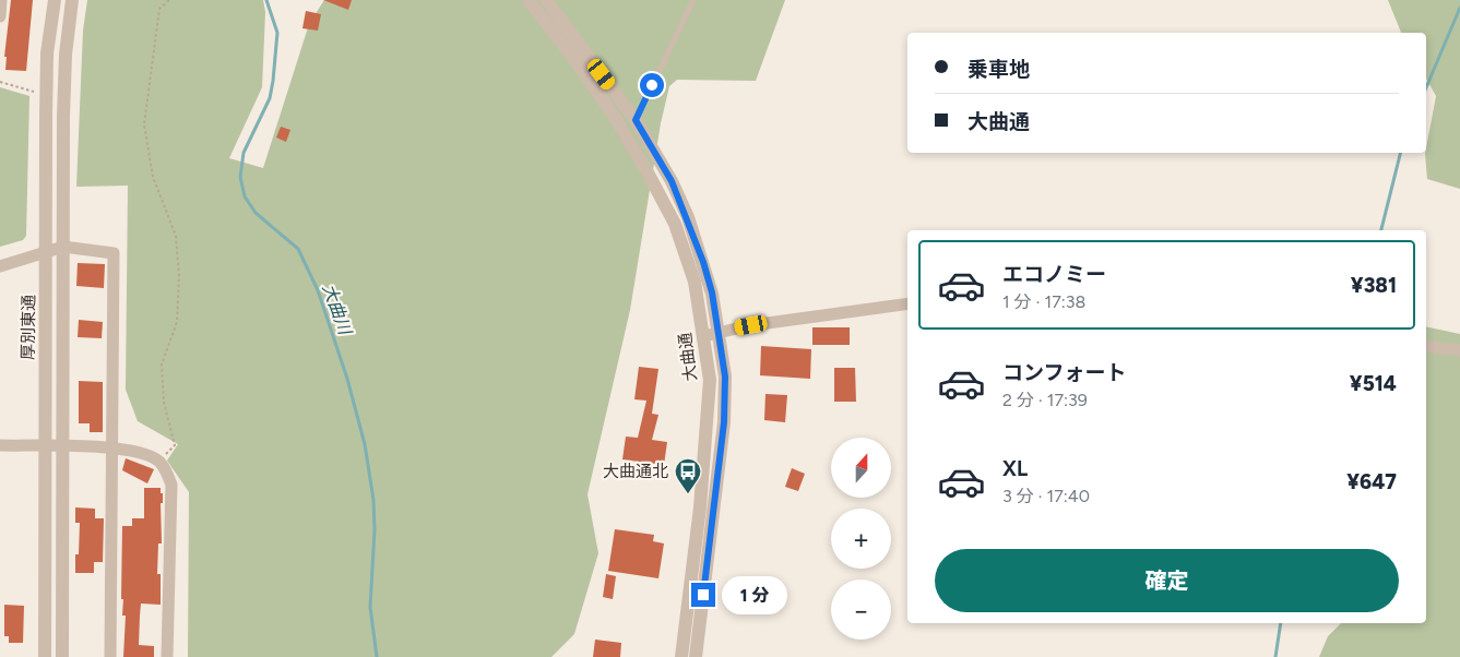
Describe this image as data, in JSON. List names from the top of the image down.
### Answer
{
  "streets": {
    "street": ["厚別東通", "大曲通"]
  },
  "water": ["大曲川"],
  "places": {
    "bus stop": ["大曲通北"]
  },
  "north": "top",
  "page": {
    "banner": ["乗車地", "大曲通"],
    "list": [
      {
        "name": "エコノミー",
        "note": "1 分 · 17:38",
        "value": "¥381"
      },
      {
        "name": "コンフォート",
        "note": "2 分 · 17:39",
        "value": "¥514"
      },
      {
        "name": "XL",
        "note": "3 分 · 17:40",
        "value": "¥647"
      }
    ],
    "map_buttons": ["+", "−"],
    "buttons": "確定",
    "bubble": "1 分"
  }
}
